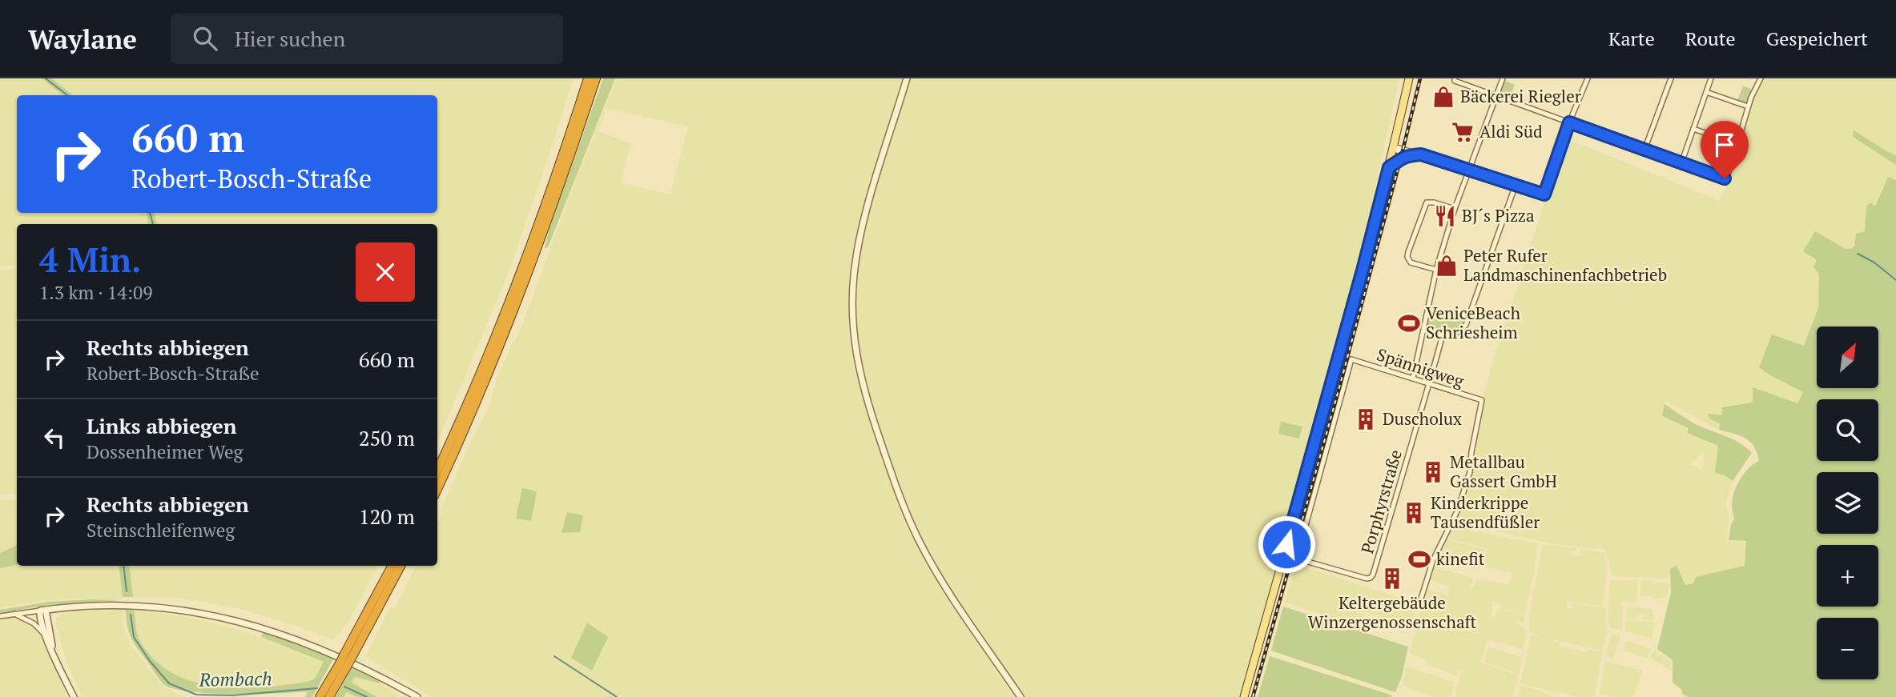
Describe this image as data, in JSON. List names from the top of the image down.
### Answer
{
  "streets": {
    "street": ["Spännigweg", "Porphyrstraße"]
  },
  "crossings": [
    ["Spännigweg", "Porphyrstraße"]
  ],
  "water": ["Rombach"],
  "places": {
    "shop": ["Bäckerei Riegler", "Peter Rufer Landmaschinenfachbetrieb"],
    "supermarket": ["Aldi Süd"],
    "restaurant": ["BJ´s Pizza"],
    "sports": ["VeniceBeach Schriesheim", "kinefit"],
    "building": [
      "Duscholux",
      "Metallbau Gassert GmbH",
      "Kinderkrippe Tausendfüßler",
      "Keltergebäude Winzergenossenschaft"
    ]
  },
  "north": "top right",
  "page": {
    "header": "Waylane",
    "search": "Hier suchen",
    "nav": ["Karte", "Route", "Gespeichert"],
    "turn": ["660 m", "Robert-Bosch-Straße"],
    "heading": ["4 Min.", "1.3 km · 14:09"],
    "list": [
      {
        "name": "Rechts abbiegen",
        "note": "Robert-Bosch-Straße",
        "value": "660 m"
      },
      {
        "name": "Links abbiegen",
        "note": "Dossenheimer Weg",
        "value": "250 m"
      },
      {
        "name": "Rechts abbiegen",
        "note": "Steinschleifenweg",
        "value": "120 m"
      }
    ],
    "map_buttons": ["+", "−"]
  }
}
